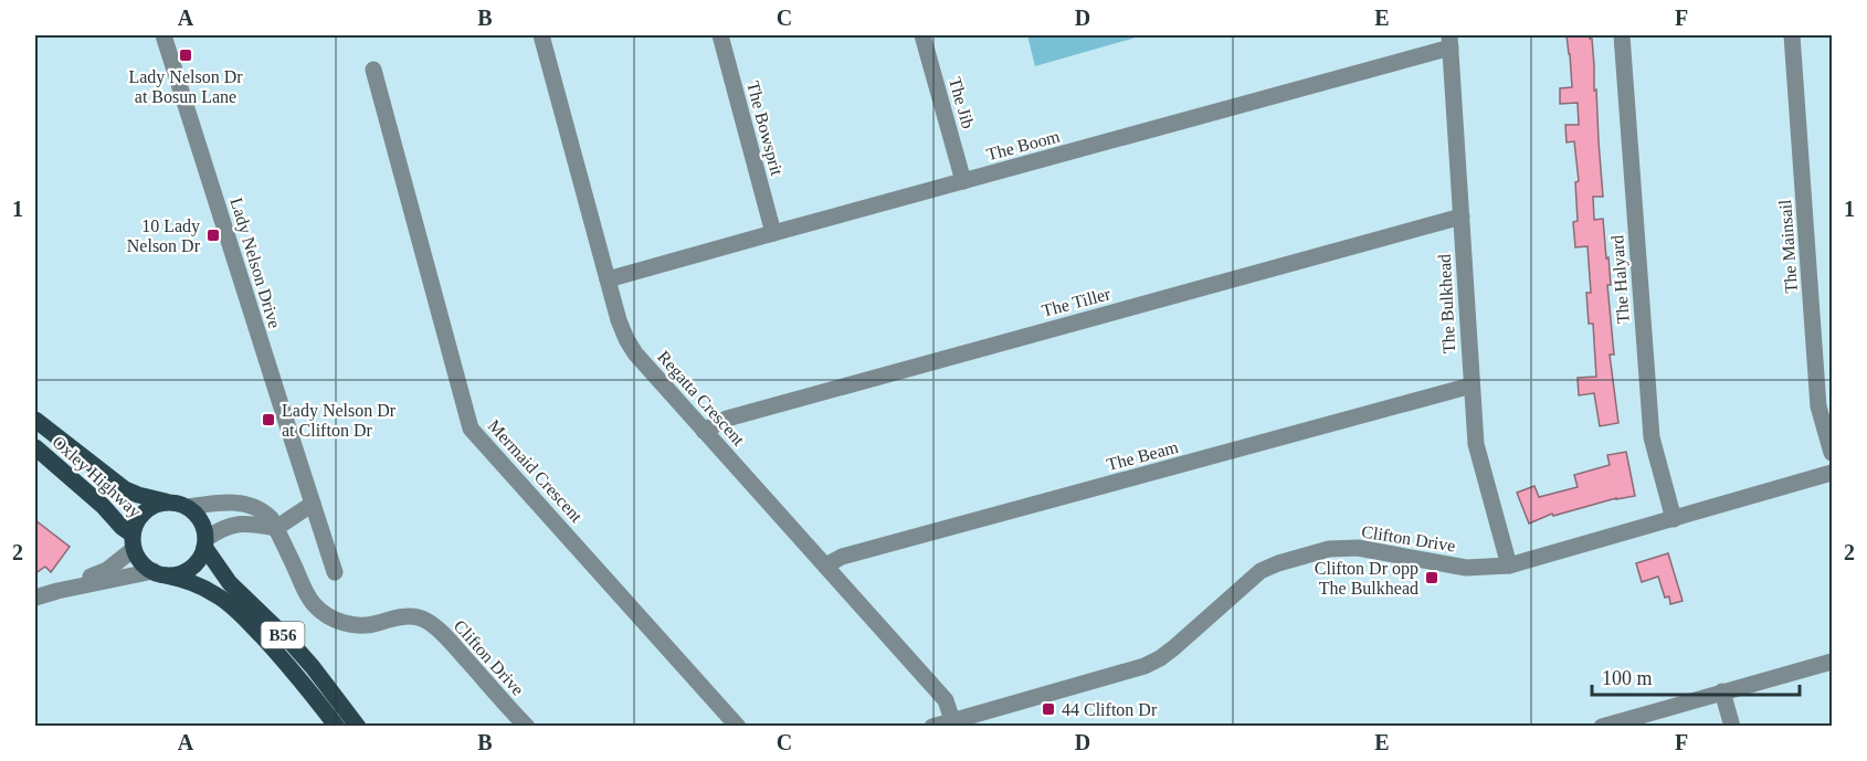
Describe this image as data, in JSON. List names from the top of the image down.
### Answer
{
  "streets": {
    "main road": ["Oxley Highway", "B56"],
    "street": [
      "The Jib",
      "The Bowsprit",
      "The Boom",
      "The Mainsail",
      "Lady Nelson Drive",
      "The Halyard",
      "The Tiller",
      "The Bulkhead",
      "Regatta Crescent",
      "The Beam",
      "Mermaid Crescent",
      "Clifton Drive"
    ]
  },
  "crossings": [
    ["The Jib", "The Boom"],
    ["The Bowsprit", "The Boom"],
    ["The Boom", "The Bulkhead"],
    ["The Boom", "Regatta Crescent"],
    ["The Halyard", "Clifton Drive"],
    ["The Tiller", "The Bulkhead"],
    ["The Tiller", "Regatta Crescent"],
    ["The Bulkhead", "The Beam"],
    ["The Bulkhead", "Clifton Drive"],
    ["Regatta Crescent", "The Beam"],
    ["Regatta Crescent", "Clifton Drive"],
    ["Oxley Highway", "Clifton Drive"],
    ["Oxley Highway", "B56"],
    ["Clifton Drive", "B56"]
  ],
  "places": {
    "transit": [
      "Lady Nelson Dr at Bosun Lane",
      "10 Lady Nelson Dr",
      "Lady Nelson Dr at Clifton Dr",
      "Clifton Dr opp The Bulkhead",
      "44 Clifton Dr"
    ]
  },
  "scale_bar": "100 m",
  "grid": {
    "columns": [
      "A",
      "B",
      "C",
      "D",
      "E",
      "F"
    ],
    "rows": ["1", "2"]
  }
}
